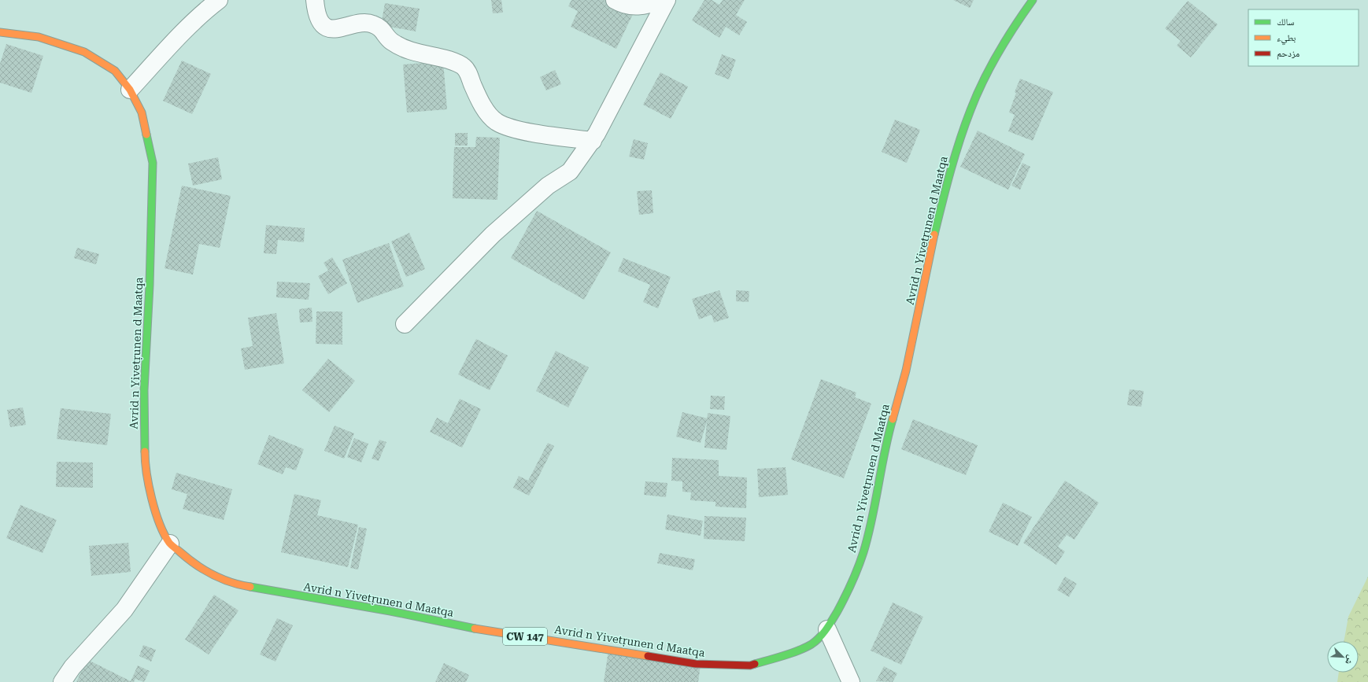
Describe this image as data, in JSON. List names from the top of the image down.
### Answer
{
  "streets": {
    "main road": ["Avrid n Yivetṛunen d Maatqa", "CW 147"]
  },
  "legend": ["سالك", "بطيء", "مزدحم"],
  "north": "bottom right"
}
